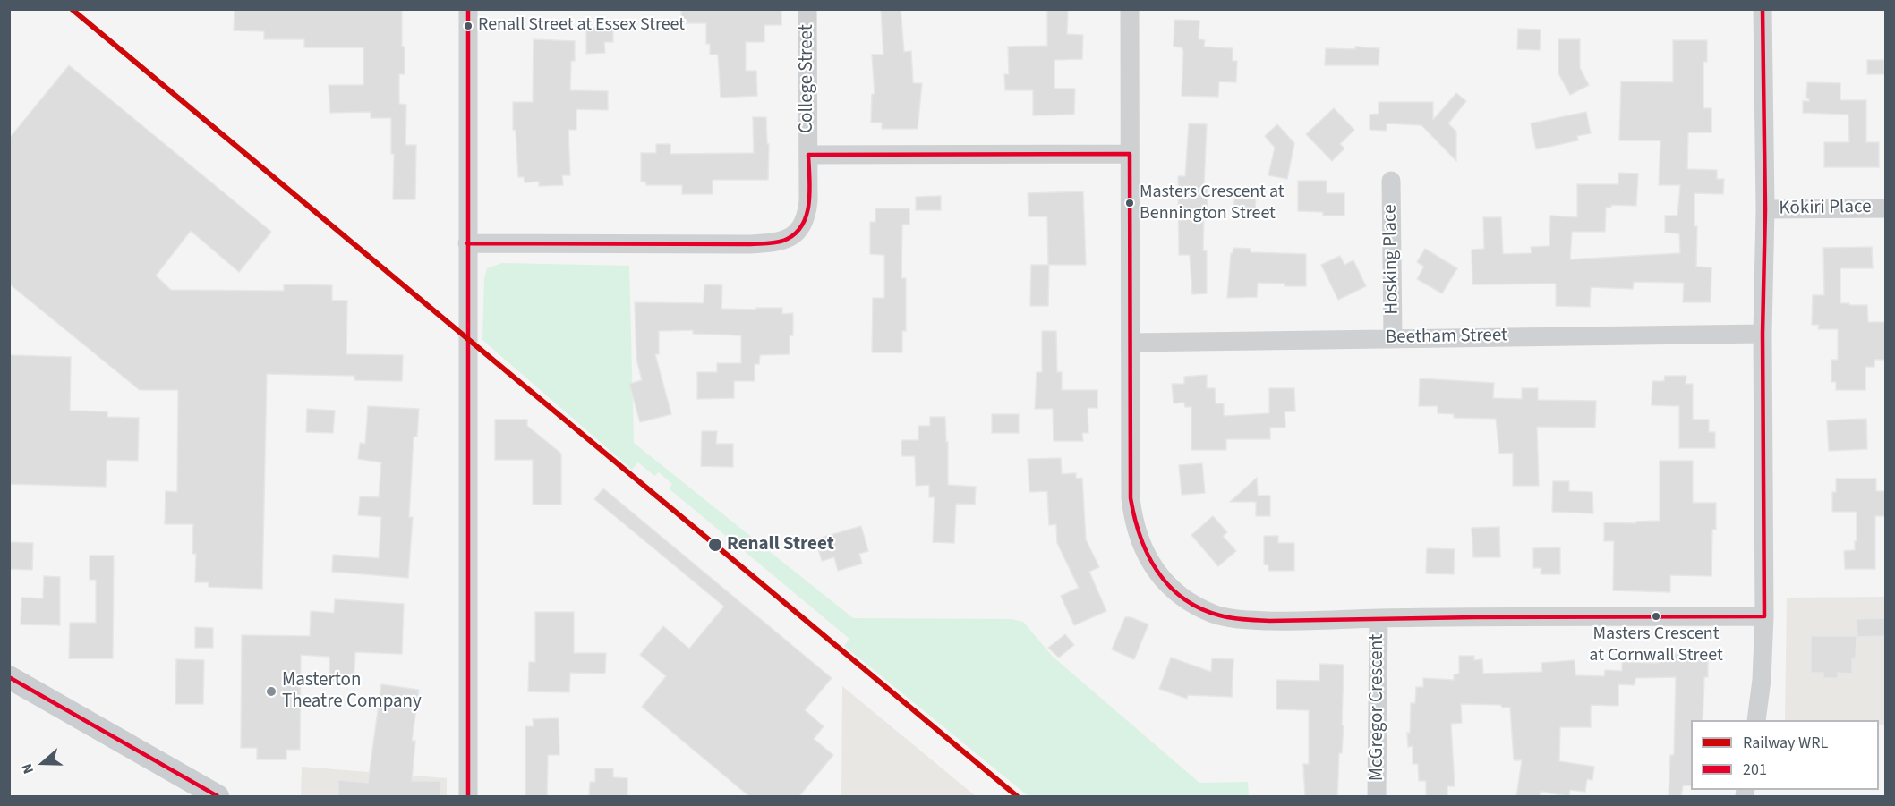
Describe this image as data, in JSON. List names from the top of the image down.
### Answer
{
  "streets": {
    "street": [
      "College Street",
      "Kōkiri Place",
      "Hosking Place",
      "Beetham Street",
      "McGregor Crescent"
    ]
  },
  "crossings": [
    ["Hosking Place", "Beetham Street"]
  ],
  "places": [
    "Renall Street at Essex Street",
    "Masters Crescent at Bennington Street",
    "Renall Street",
    "Masters Crescent at Cornwall Street",
    "Masterton Theatre Company"
  ],
  "lines": ["rail line WRL", "transit line 201"],
  "legend": ["Railway WRL", "201"],
  "north": "left"
}
